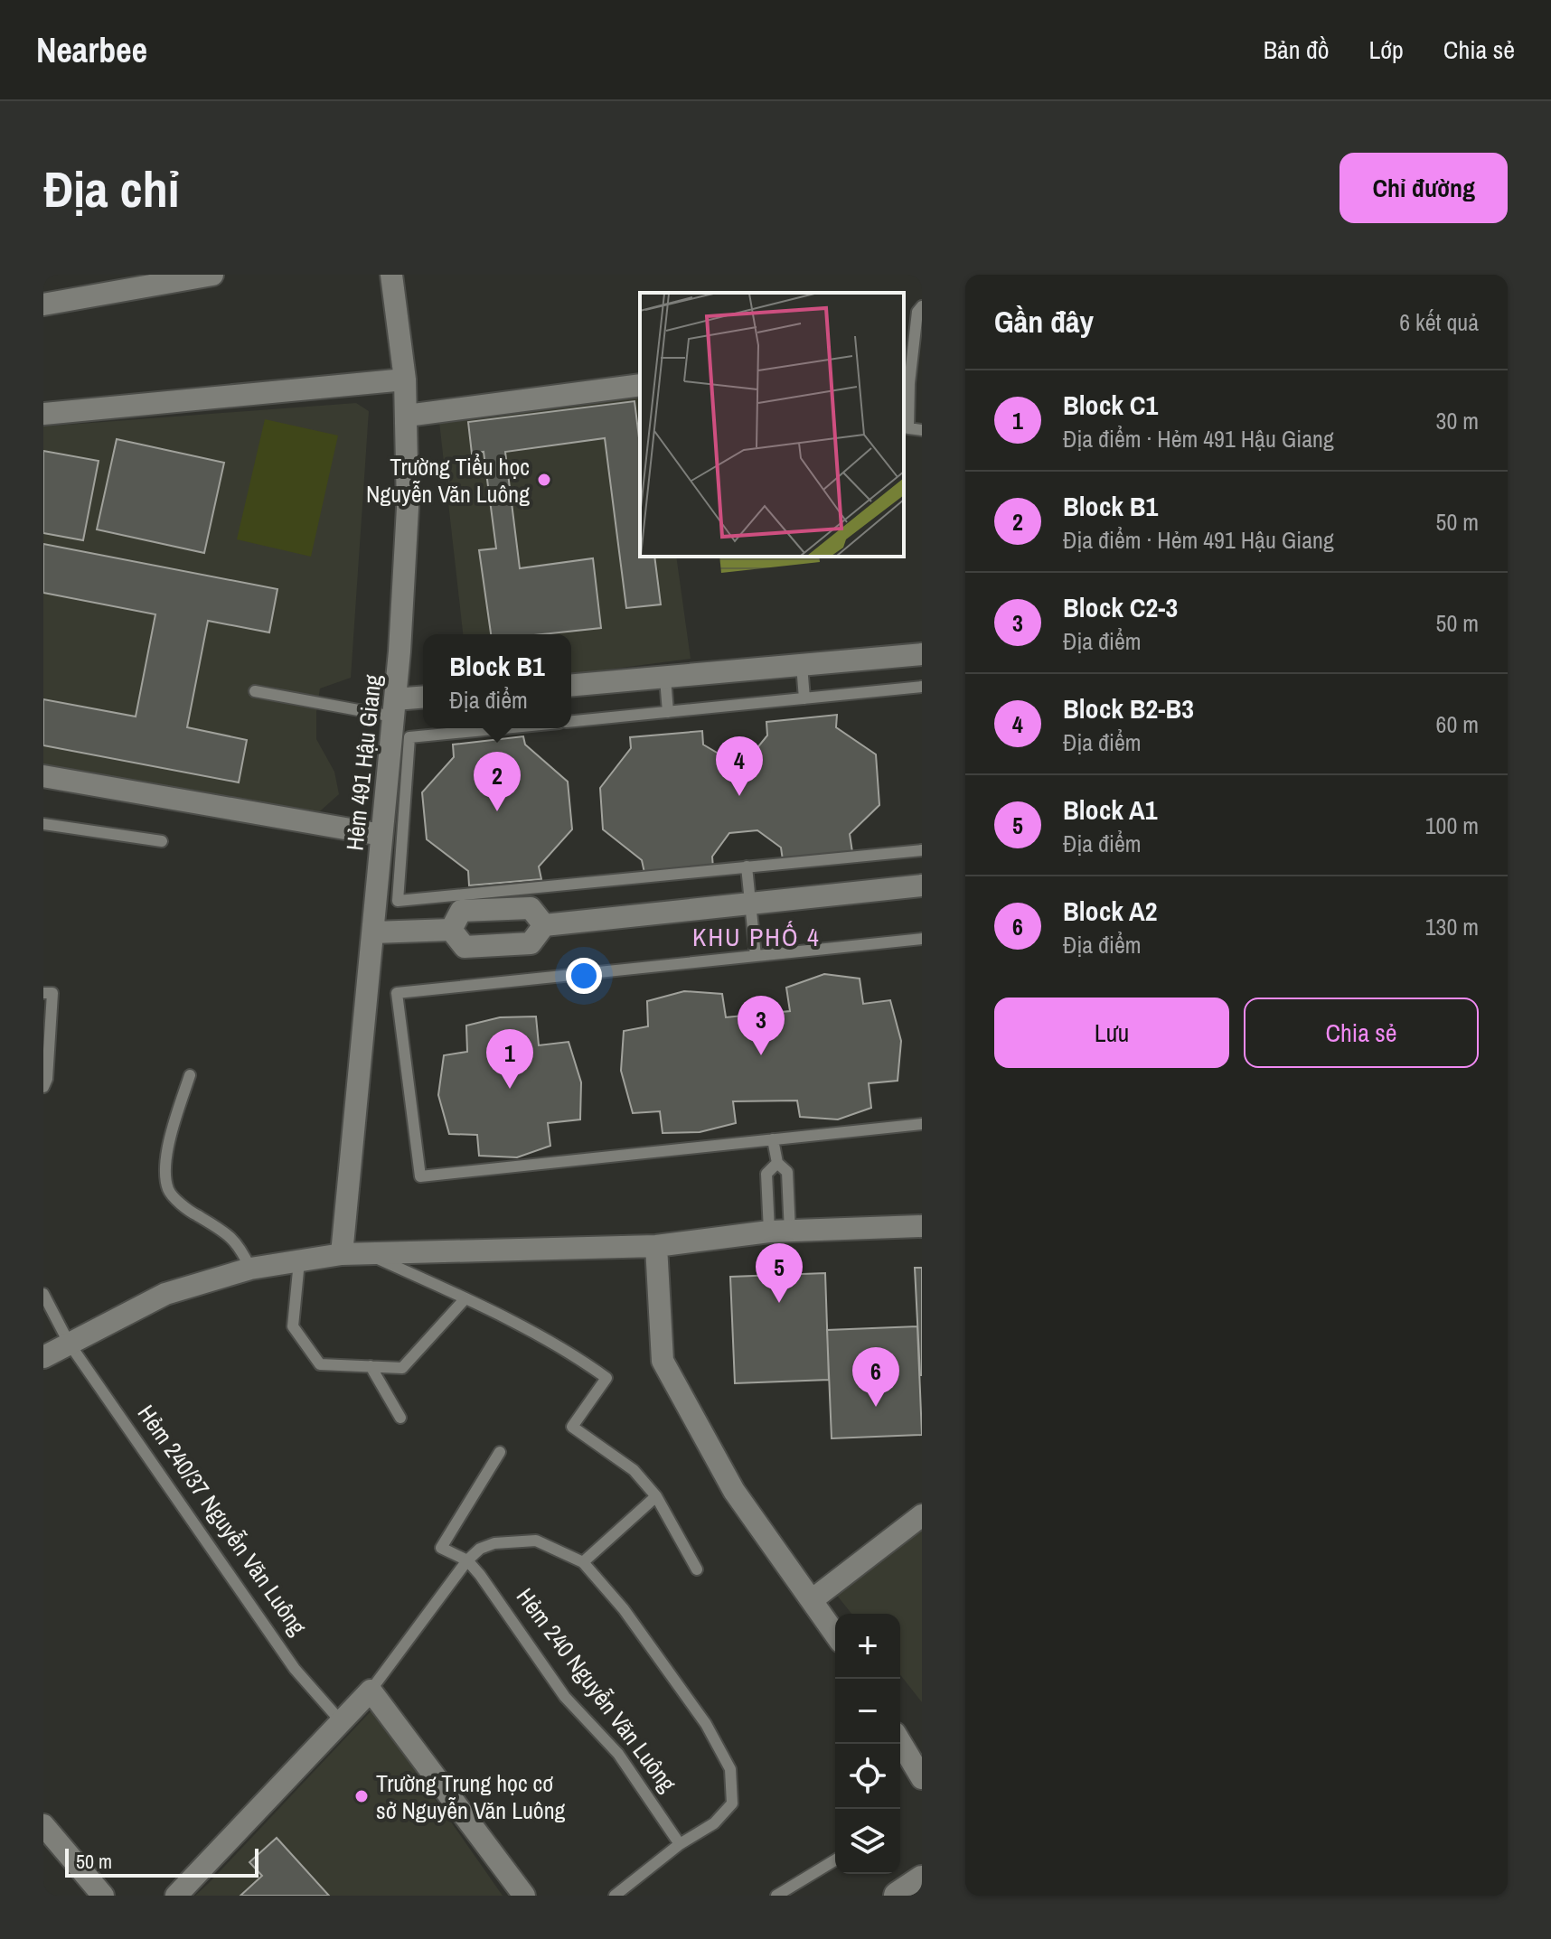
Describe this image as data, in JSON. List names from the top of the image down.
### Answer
{
  "streets": {
    "street": ["Hẻm 491 Hậu Giang"],
    "lane": ["Hẻm 240/37 Nguyễn Văn Luông", "Hẻm 240 Nguyễn Văn Luông"]
  },
  "districts": ["KHU PHỐ 4"],
  "places": ["Trường Tiểu học Nguyễn Văn Luông", "Trường Trung học cơ sở Nguyễn Văn Luông"],
  "scale_bar": "50 m",
  "page": {
    "header": "Nearbee",
    "nav": ["Bản đồ", "Lớp", "Chia sẻ"],
    "buttons": [
      "Chỉ đường",
      ["Lưu", "Chia sẻ"]
    ],
    "title": "Địa chỉ",
    "heading": ["Gần đây", "6 kết quả"],
    "list": [
      {
        "mark": "1",
        "name": "Block C1",
        "note": "Địa điểm · Hẻm 491 Hậu Giang",
        "value": "30 m"
      },
      {
        "mark": "2",
        "name": "Block B1",
        "note": "Địa điểm · Hẻm 491 Hậu Giang",
        "value": "50 m"
      },
      {
        "mark": "3",
        "name": "Block C2-3",
        "note": "Địa điểm",
        "value": "50 m"
      },
      {
        "mark": "4",
        "name": "Block B2-B3",
        "note": "Địa điểm",
        "value": "60 m"
      },
      {
        "mark": "5",
        "name": "Block A1",
        "note": "Địa điểm",
        "value": "100 m"
      },
      {
        "mark": "6",
        "name": "Block A2",
        "note": "Địa điểm",
        "value": "130 m"
      }
    ],
    "popup": ["Block B1", "Địa điểm"],
    "pins": [
      "4",
      "2",
      "3",
      "1",
      "5",
      "6"
    ],
    "map_buttons": ["+", "−"],
    "scale": "50 m"
  }
}
